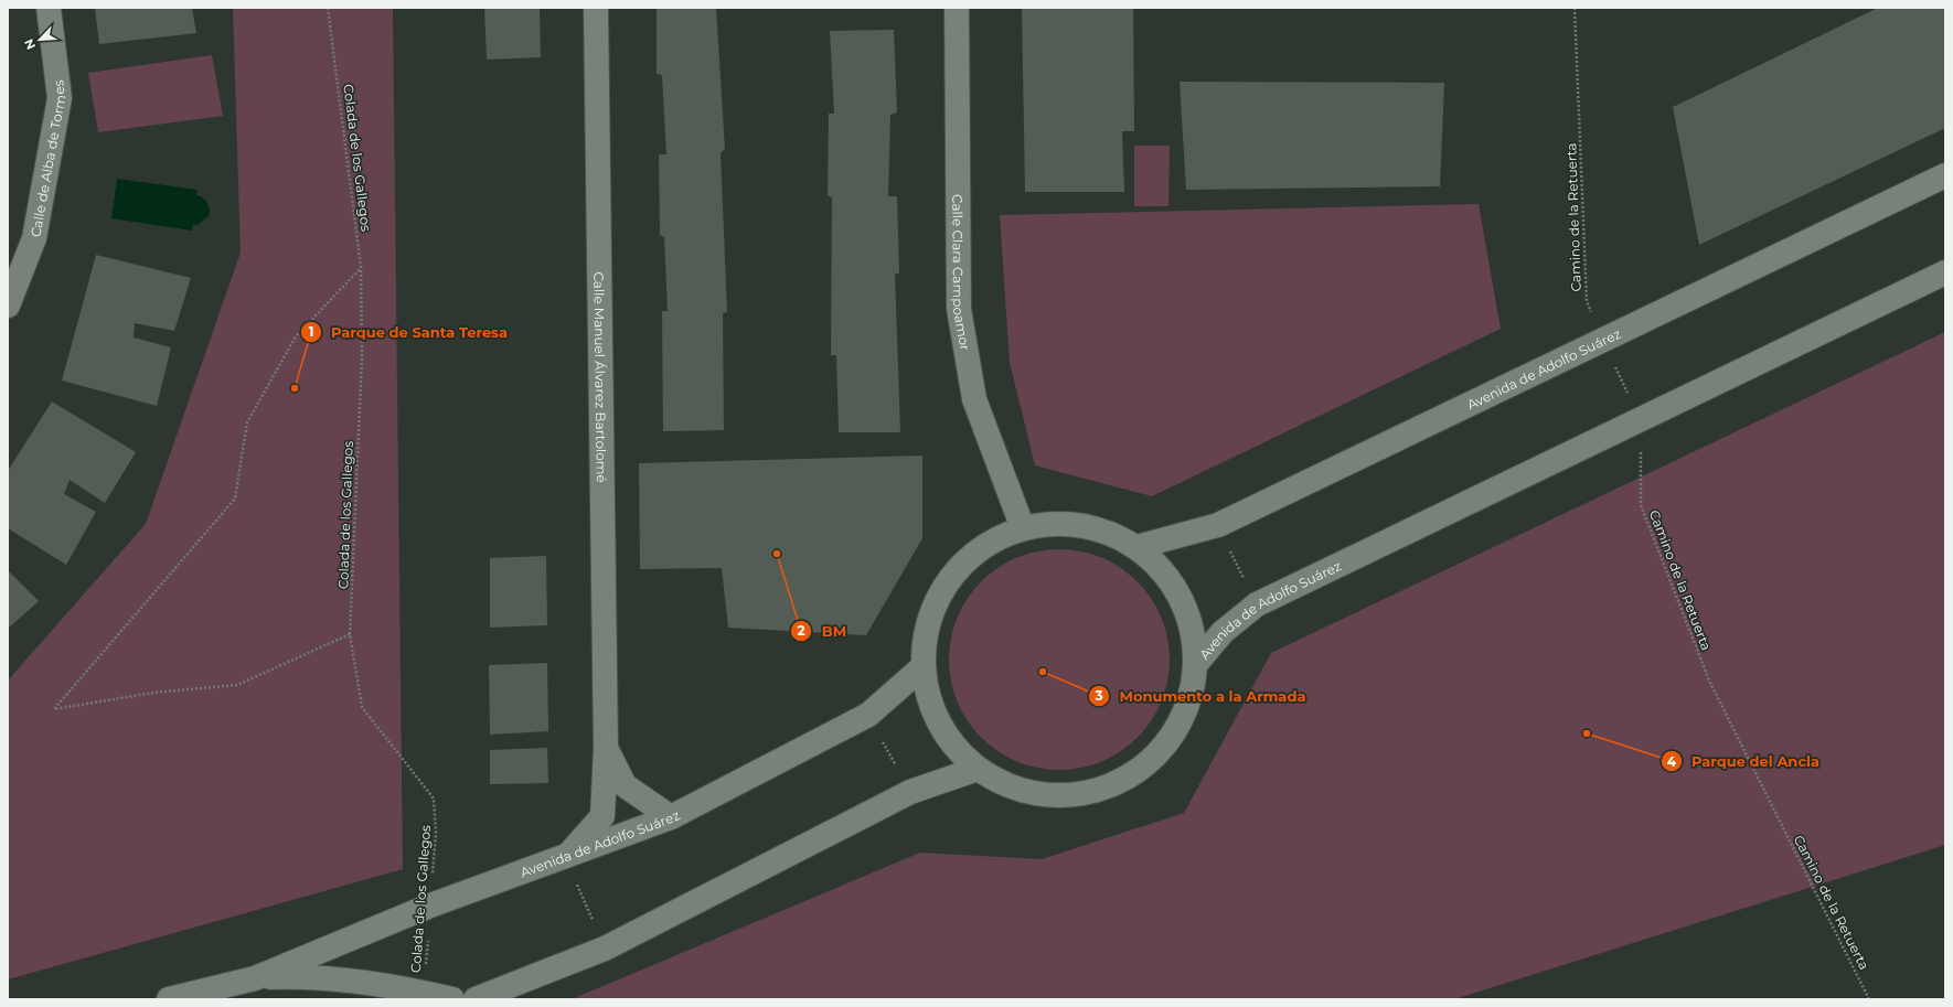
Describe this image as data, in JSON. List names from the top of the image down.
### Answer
{
  "streets": {
    "street": [
      "Calle de Alba de Tormes",
      "Calle Clara Campoamor",
      "Avenida de Adolfo Suárez",
      "Calle Manuel Álvarez Bartolomé"
    ],
    "path": ["Colada de los Gallegos", "Camino de la Retuerta"]
  },
  "crossings": [
    ["Colada de los Gallegos", "Avenida de Adolfo Suárez"],
    ["Camino de la Retuerta", "Avenida de Adolfo Suárez"],
    ["Avenida de Adolfo Suárez", "Calle Manuel Álvarez Bartolomé"]
  ],
  "places": [
    "Parque de Santa Teresa",
    "BM",
    "Monumento a la Armada",
    "Parque del Ancla"
  ],
  "north": "bottom left"
}
